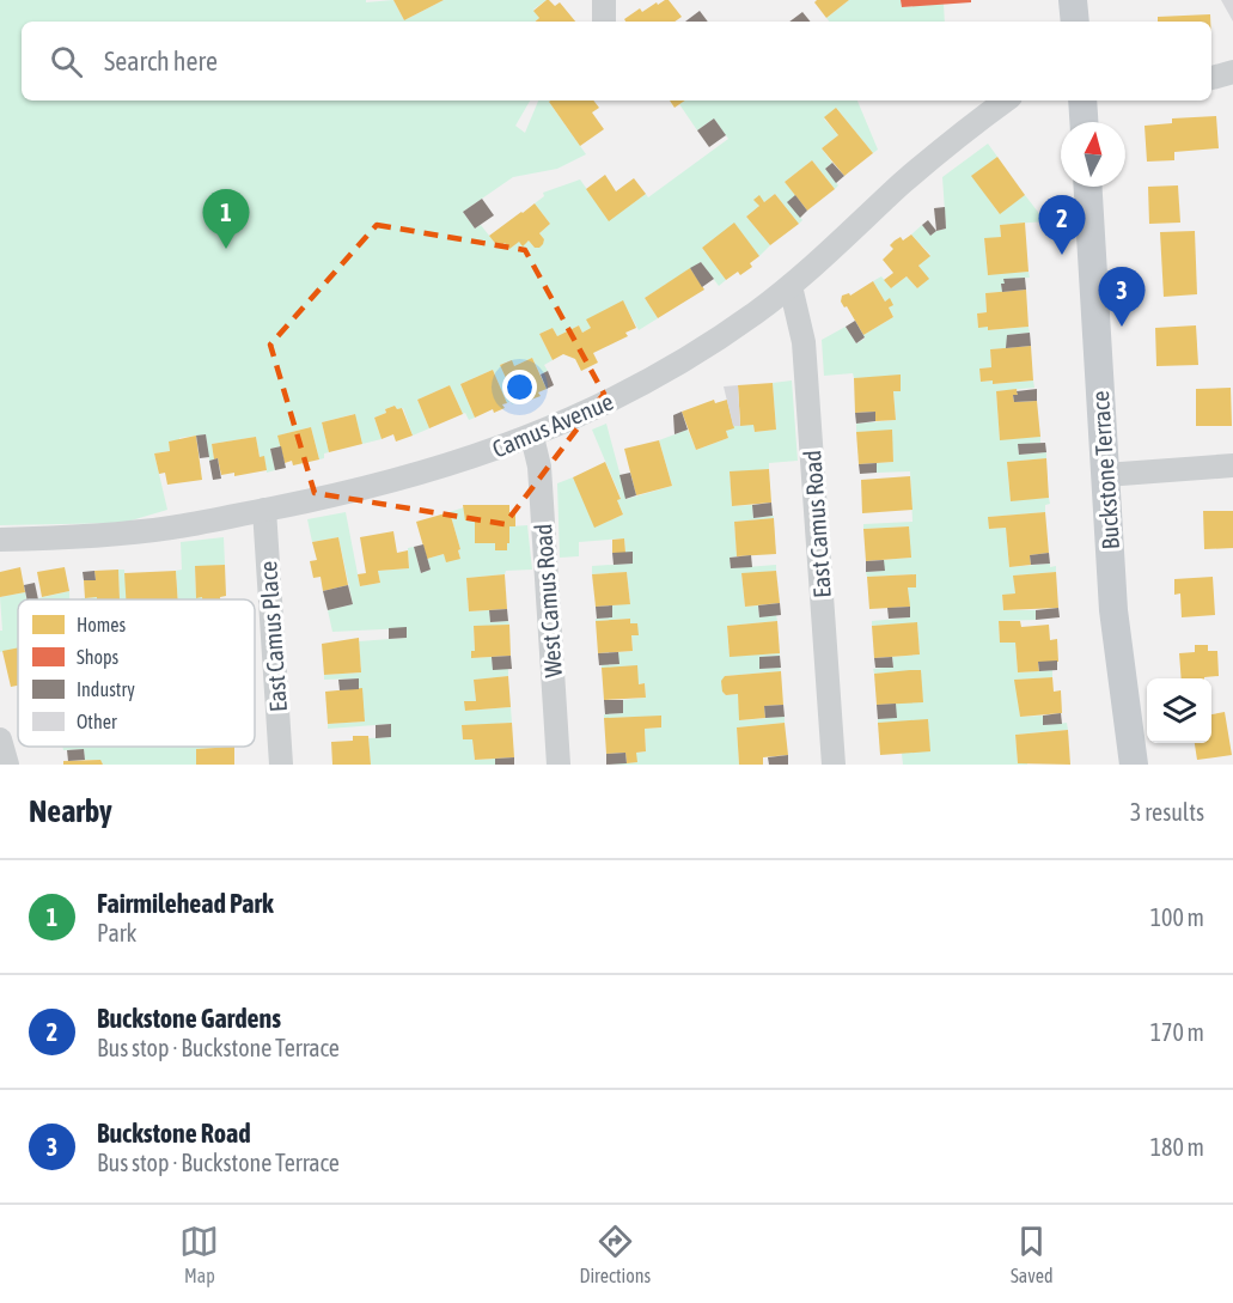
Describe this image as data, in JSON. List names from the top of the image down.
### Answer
{
  "streets": {
    "main road": ["Buckstone Terrace"],
    "street": [
      "Camus Avenue",
      "East Camus Road",
      "West Camus Road",
      "East Camus Place"
    ]
  },
  "crossings": [
    ["Camus Avenue", "East Camus Road"],
    ["Camus Avenue", "West Camus Road"],
    ["Camus Avenue", "East Camus Place"]
  ],
  "legend": [
    "Homes",
    "Shops",
    "Industry",
    "Other"
  ],
  "north": "top",
  "page": {
    "search": "Search here",
    "pins": ["1", "2", "3"],
    "heading": ["Nearby", "3 results"],
    "list": [
      {
        "mark": "1",
        "name": "Fairmilehead Park",
        "note": "Park",
        "value": "100 m"
      },
      {
        "mark": "2",
        "name": "Buckstone Gardens",
        "note": "Bus stop · Buckstone Terrace",
        "value": "170 m"
      },
      {
        "mark": "3",
        "name": "Buckstone Road",
        "note": "Bus stop · Buckstone Terrace",
        "value": "180 m"
      }
    ],
    "nav": ["Map", "Directions", "Saved"]
  }
}
